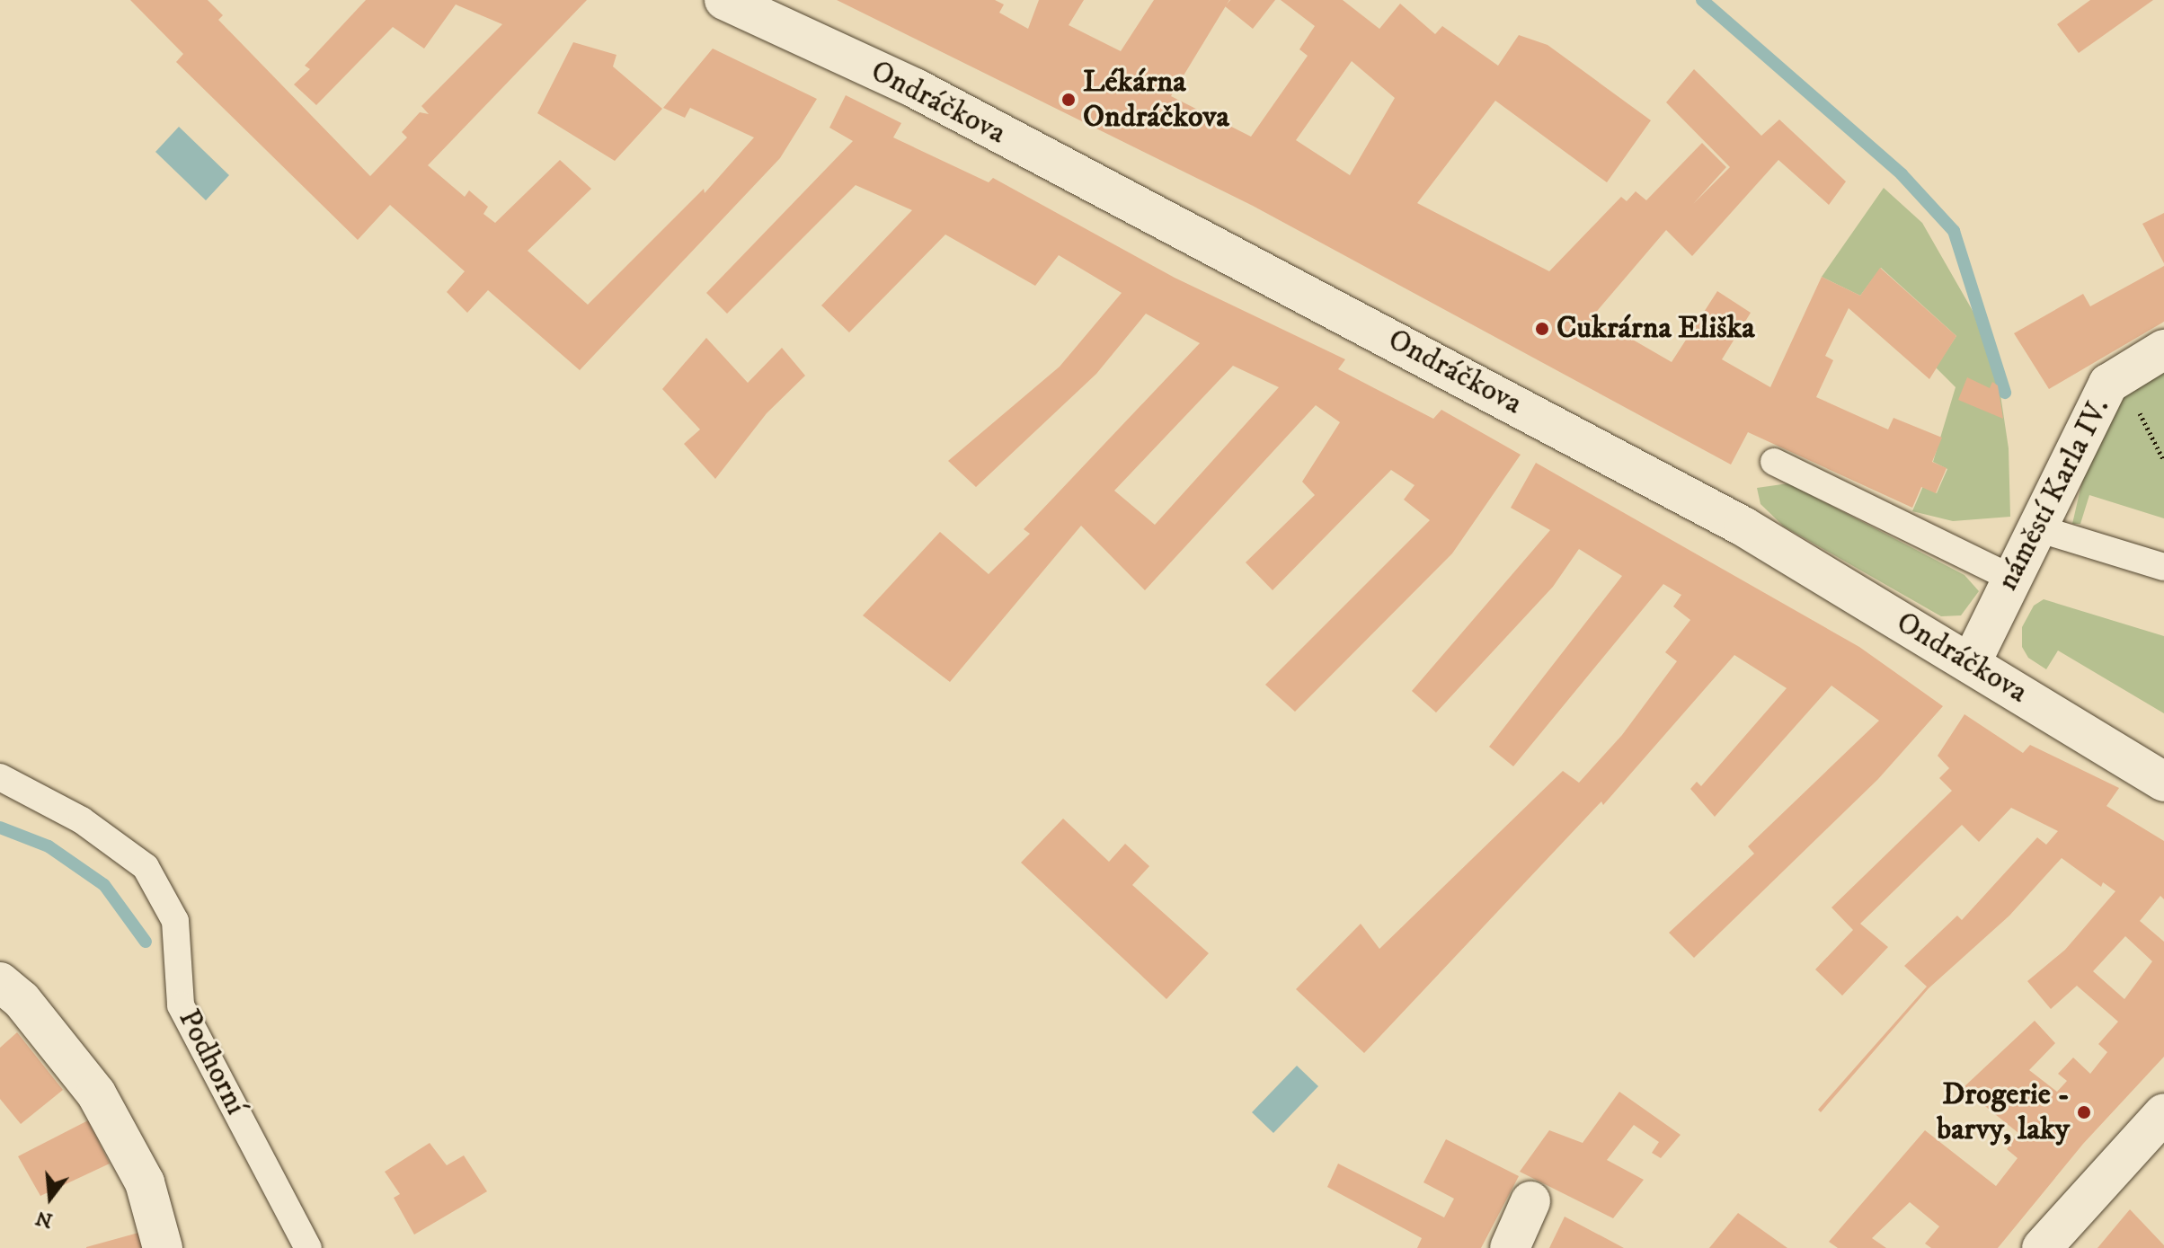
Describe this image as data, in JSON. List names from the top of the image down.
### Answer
{
  "streets": {
    "street": ["Ondráčkova", "náměstí Karla IV."],
    "lane": ["Podhorní"]
  },
  "crossings": [
    ["Ondráčkova", "náměstí Karla IV."]
  ],
  "places": ["Lékárna Ondráčkova", "Cukrárna Eliška", "Drogerie - barvy, laky"],
  "north": "bottom"
}
